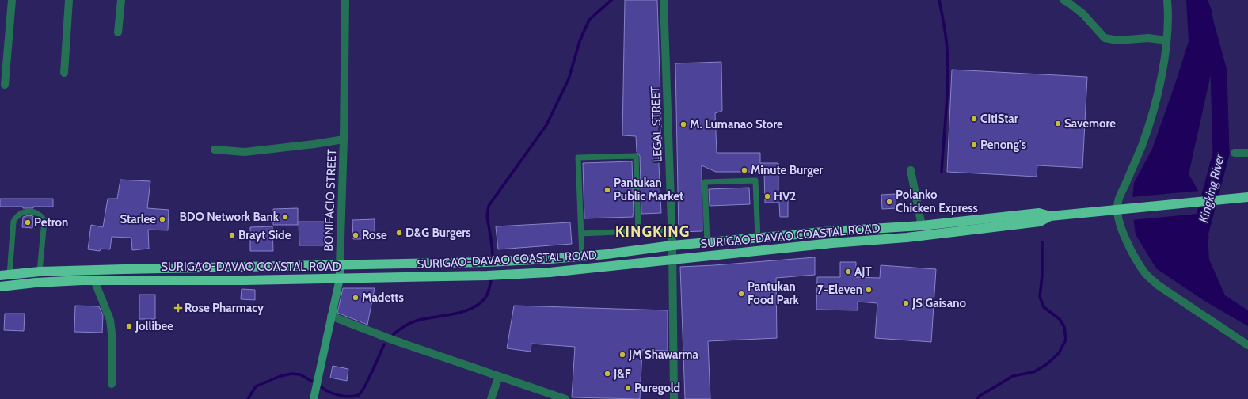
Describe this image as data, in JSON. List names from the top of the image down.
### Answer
{
  "streets": {
    "highway": ["SURIGAO-DAVAO COASTAL ROAD"],
    "street": ["LEGAL STREET", "BONIFACIO STREET"]
  },
  "crossings": [
    ["LEGAL STREET", "SURIGAO-DAVAO COASTAL ROAD"],
    ["BONIFACIO STREET", "SURIGAO-DAVAO COASTAL ROAD"]
  ],
  "districts": ["KINGKING"],
  "water": ["Kingking River"],
  "places": {
    "other": [
      "CitiStar",
      "Savemore",
      "M. Lumanao Store",
      "Penong's",
      "Minute Burger",
      "Pantukan Public Market",
      "HV2",
      "Polanko Chicken Express",
      "BDO Network Bank",
      "Starlee",
      "Petron",
      "D&G Burgers",
      "Brayt Side",
      "Rose",
      "AJT",
      "7-Eleven",
      "Pantukan Food Park",
      "Madetts",
      "JS Gaisano",
      "Jollibee",
      "JM Shawarma",
      "J&F",
      "Puregold"
    ],
    "health": ["Rose Pharmacy"]
  }
}
